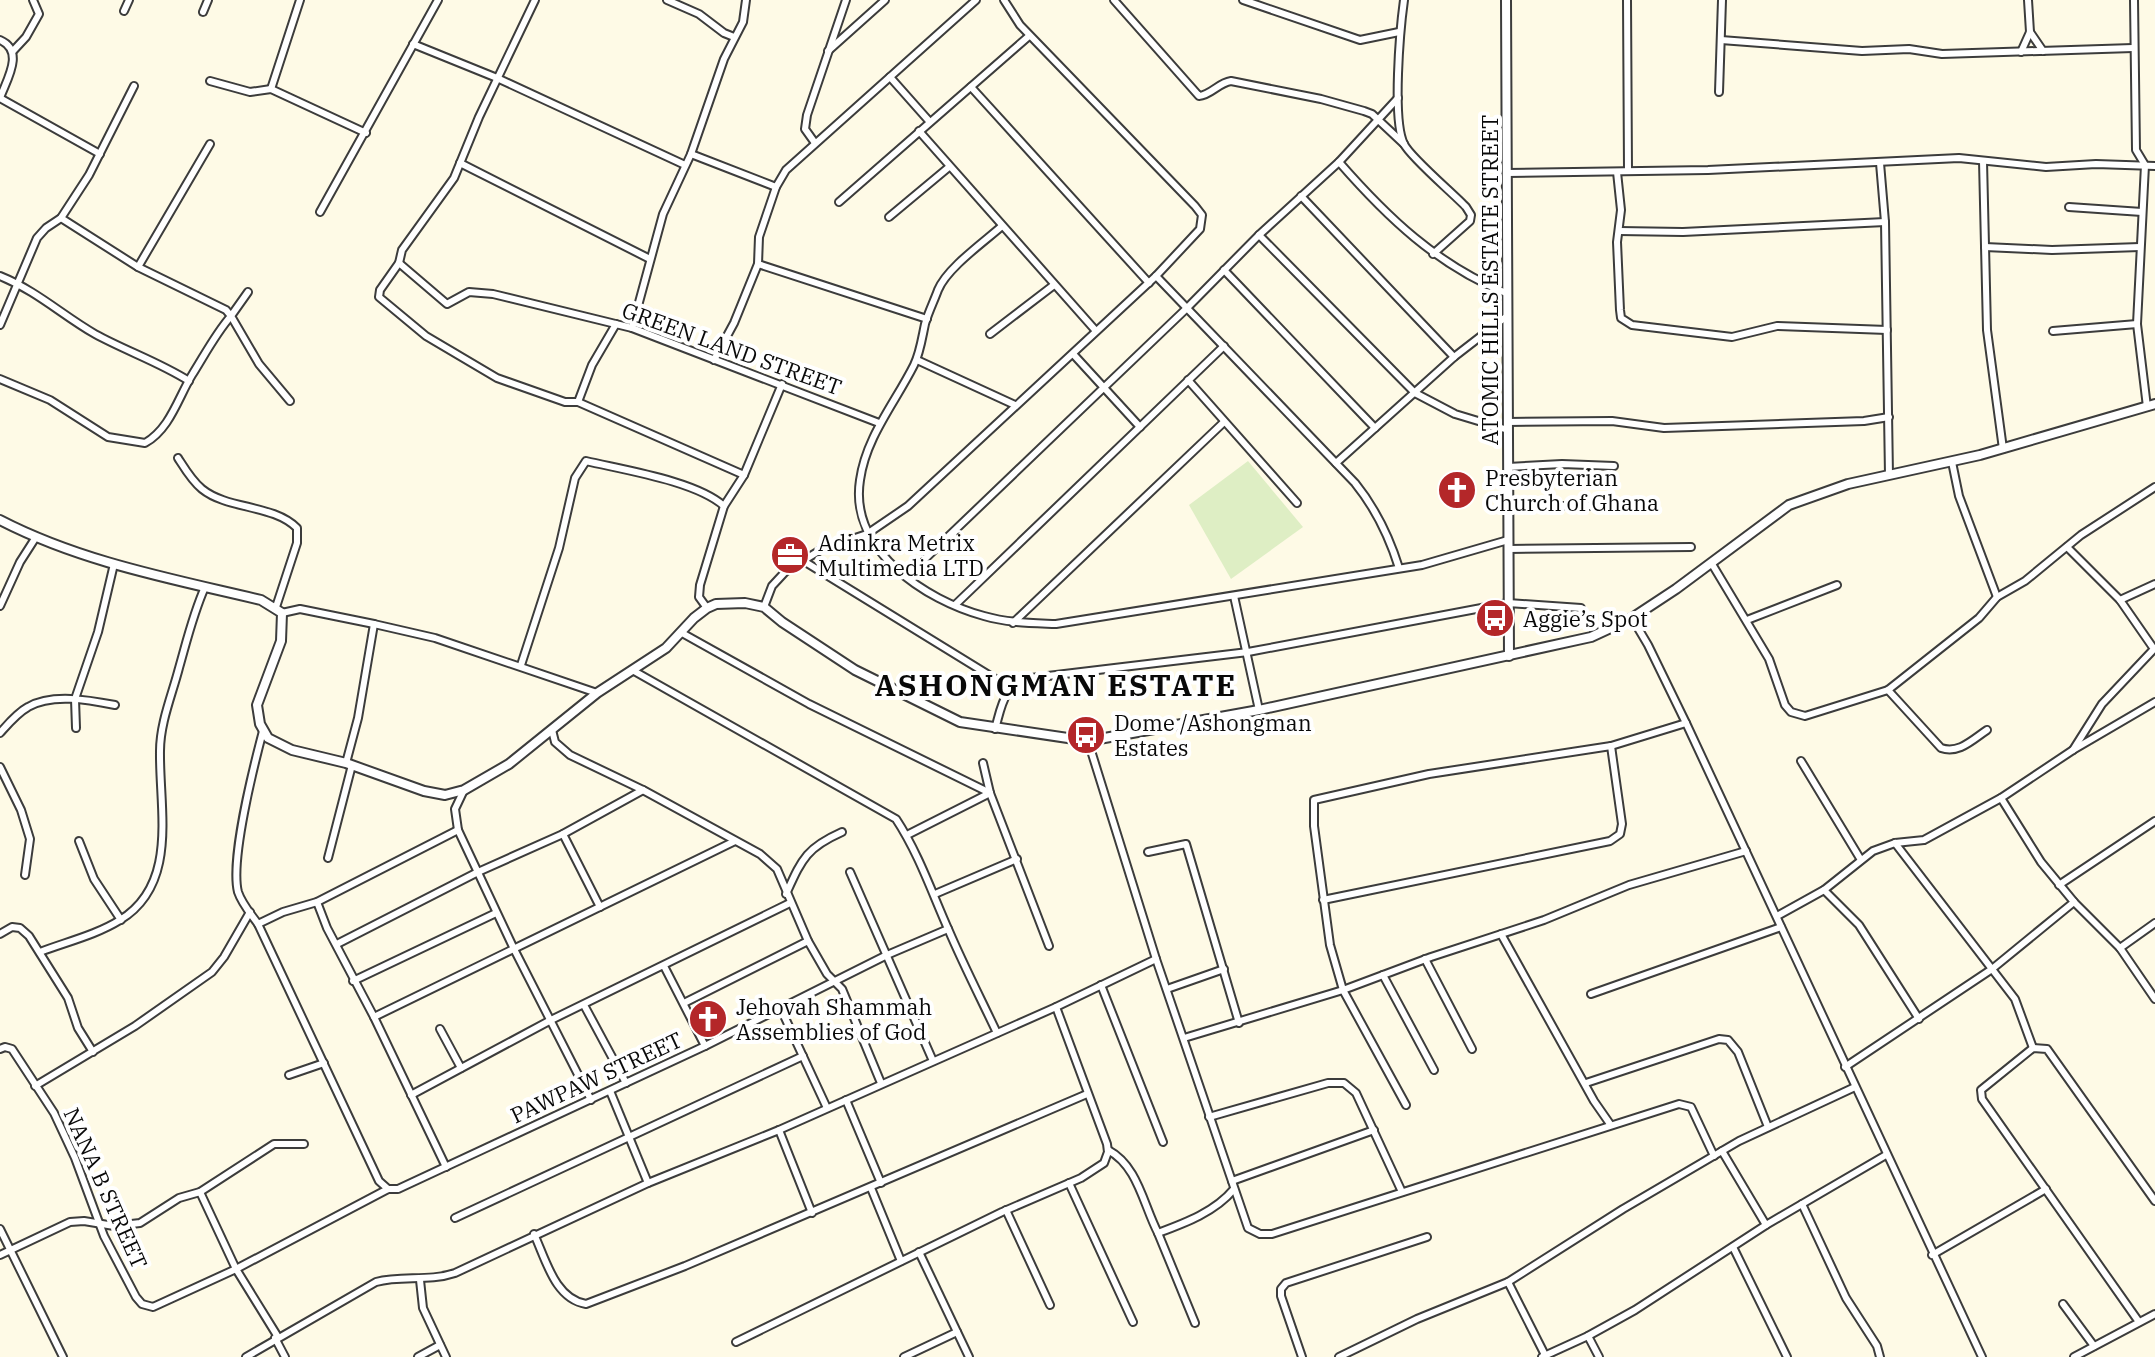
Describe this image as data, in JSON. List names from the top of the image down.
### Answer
{
  "streets": {
    "street": [
      "ATOMIC HILLS ESTATE STREET",
      "GREEN LAND STREET",
      "PAWPAW STREET",
      "NANA B STREET"
    ]
  },
  "crossings": [
    ["PAWPAW STREET", "NANA B STREET"]
  ],
  "districts": ["ASHONGMAN ESTATE"],
  "places": {
    "church": ["Presbyterian Church of Ghana", "Jehovah Shammah Assemblies of God"],
    "office": ["Adinkra Metrix Multimedia LTD"],
    "bus stop": ["Aggie’s Spot", "Dome /Ashongman Estates"]
  }
}
